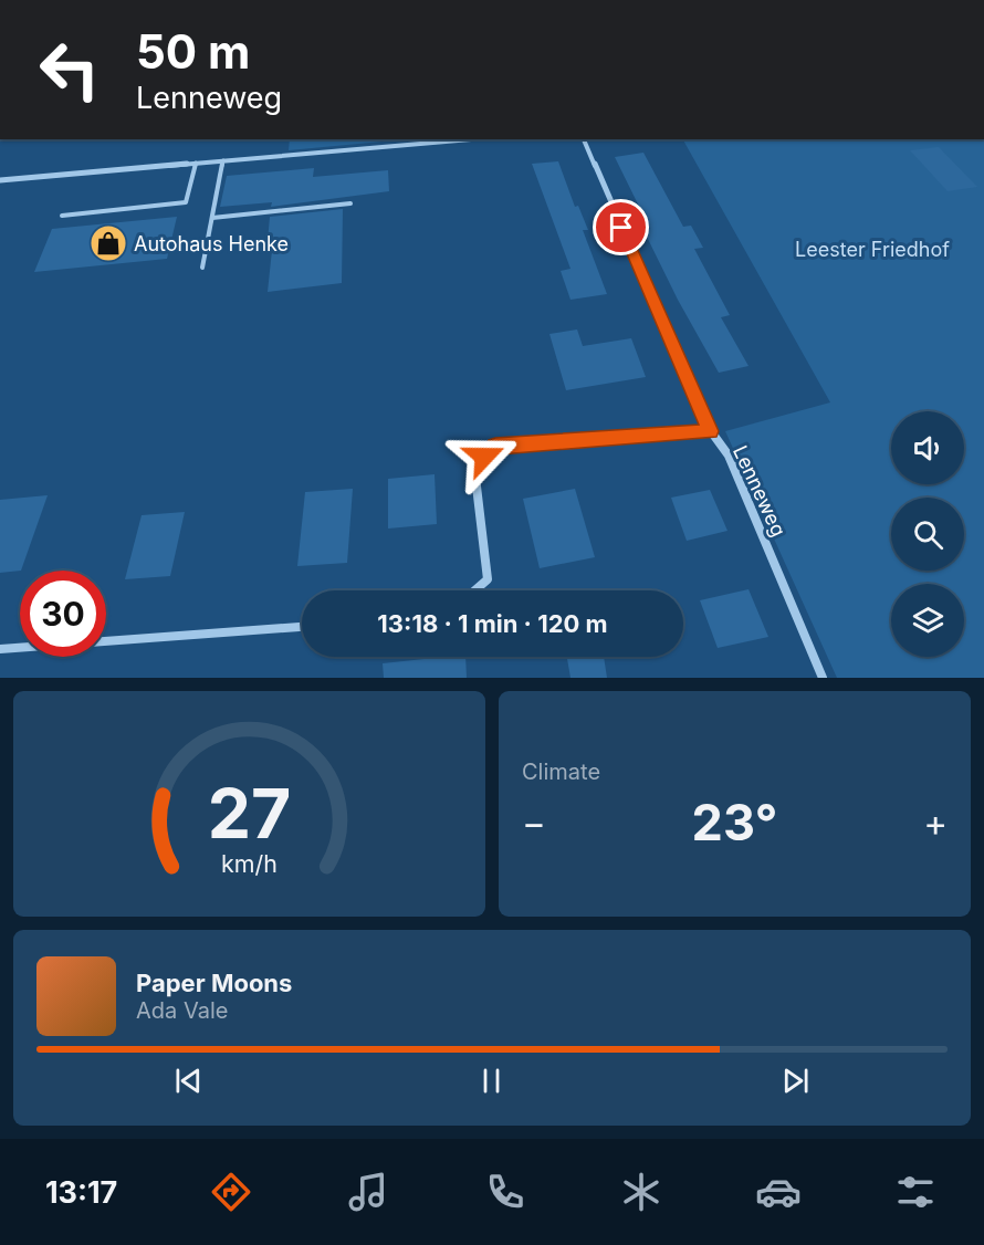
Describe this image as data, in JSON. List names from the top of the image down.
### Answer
{
  "streets": {
    "street": ["Lenneweg"]
  },
  "parks": ["Leester Friedhof"],
  "places": {
    "shop": ["Autohaus Henke"]
  },
  "page": {
    "turn": ["50 m", "Lenneweg"],
    "limit": "30",
    "trip": "13:18 · 1 min · 120 m",
    "tile": "Climate",
    "heat": ["−", "23°", "+"],
    "song": ["Paper Moons", "Ada Vale"],
    "tabs": "13:17",
    "gauge": ["27", "km/h"]
  }
}
